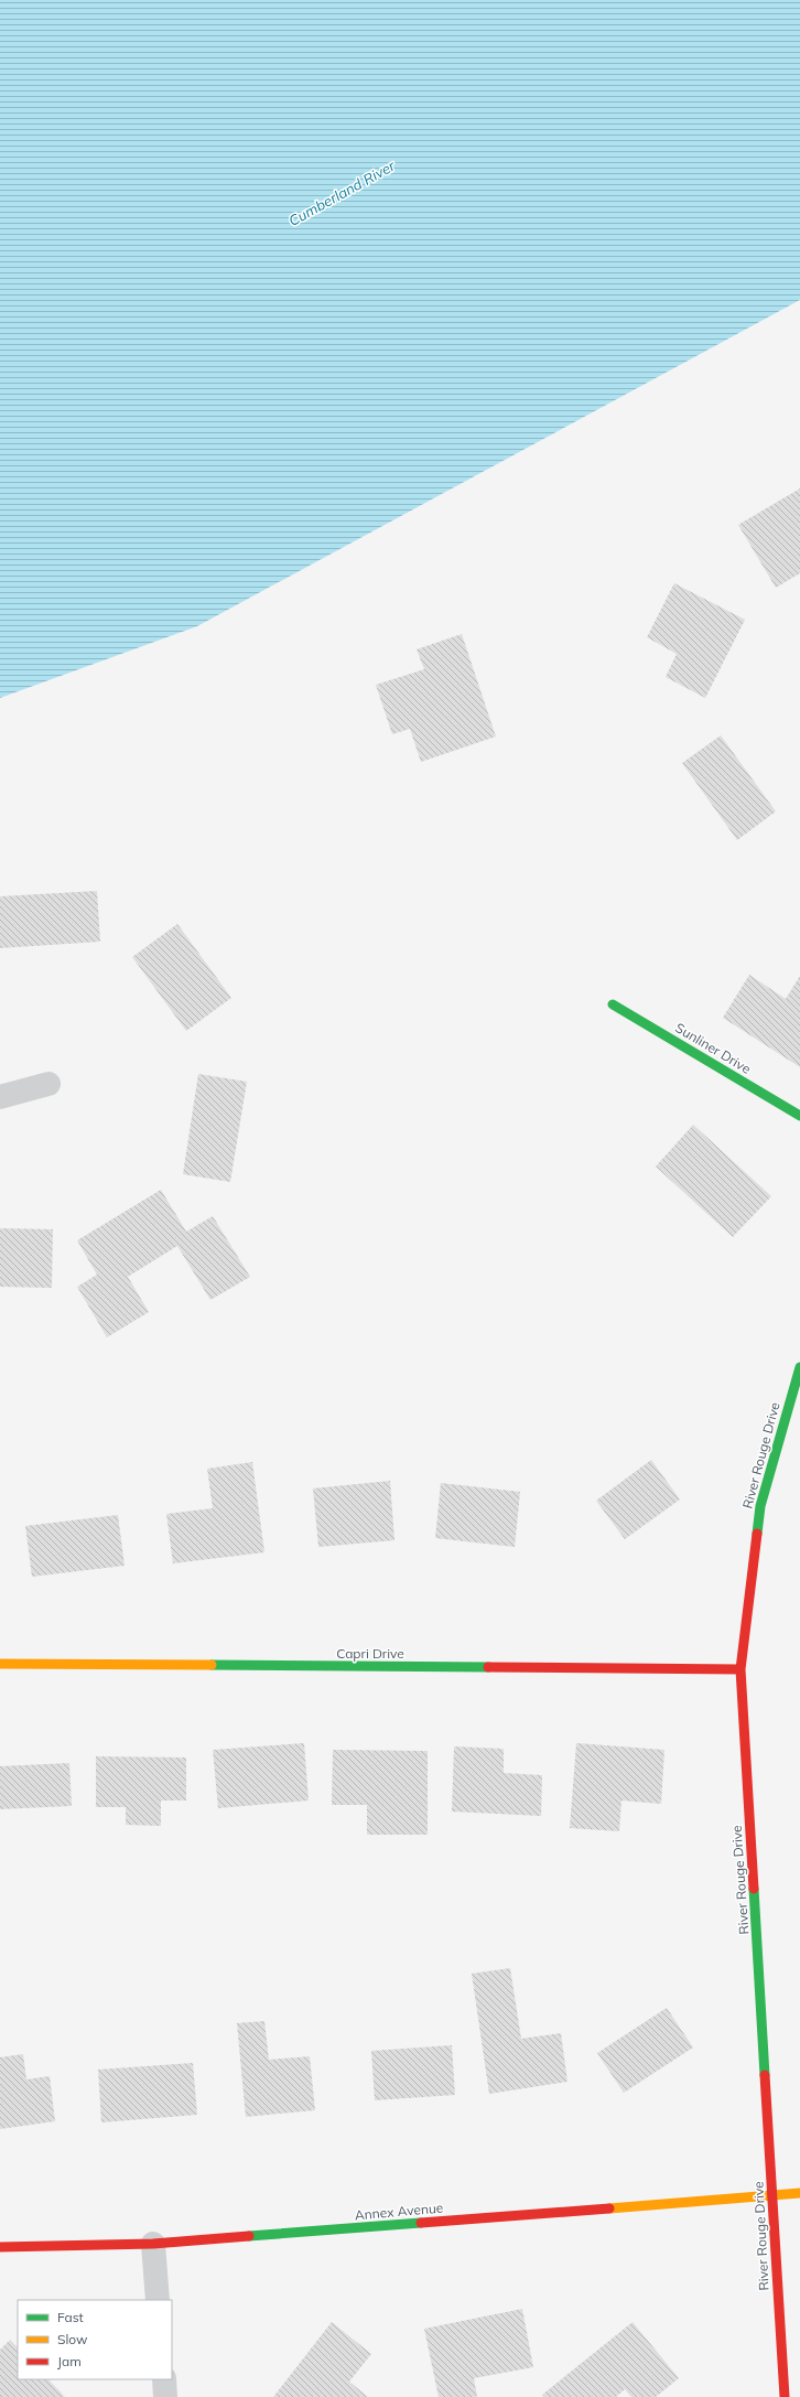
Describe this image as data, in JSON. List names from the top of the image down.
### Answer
{
  "streets": {
    "street": [
      "Sunliner Drive",
      "River Rouge Drive",
      "Capri Drive",
      "Annex Avenue"
    ]
  },
  "crossings": [
    ["River Rouge Drive", "Capri Drive"],
    ["River Rouge Drive", "Annex Avenue"]
  ],
  "water": ["Cumberland River"],
  "legend": ["Fast", "Slow", "Jam"]
}
